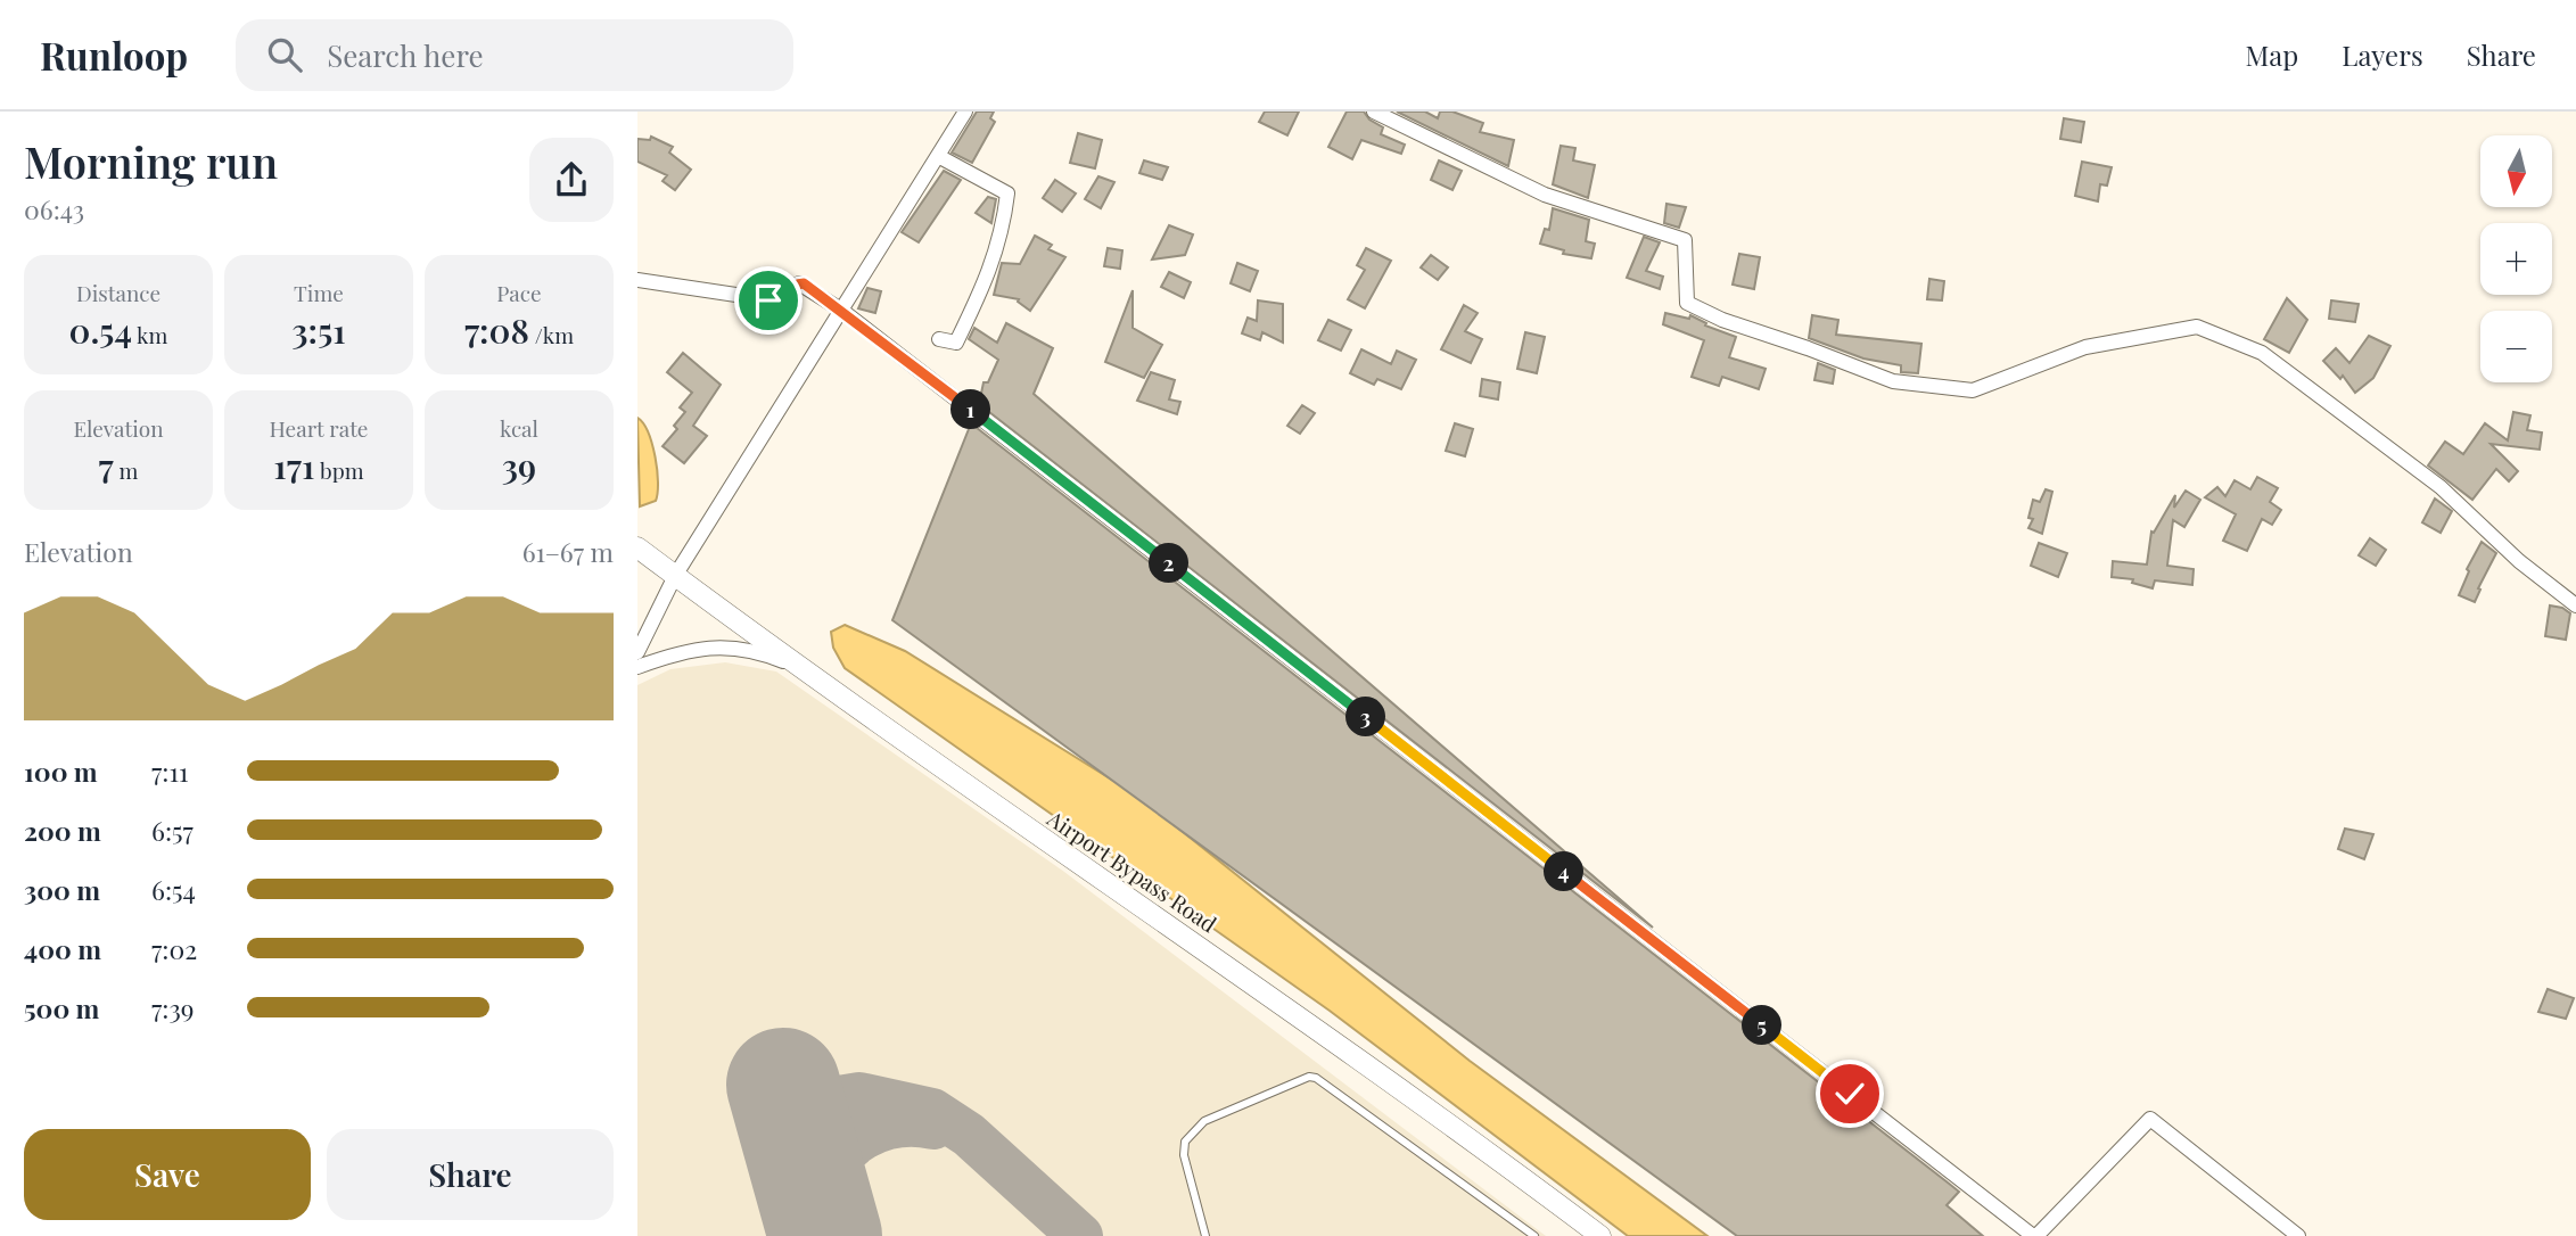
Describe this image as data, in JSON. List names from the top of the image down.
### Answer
{
  "streets": {
    "street": ["Airport Bypass Road"]
  },
  "north": "bottom",
  "page": {
    "header": "Runloop",
    "search": "Search here",
    "nav": ["Map", "Layers", "Share"],
    "heading": ["Morning run", "06:43"],
    "map_buttons": ["+", "−"],
    "stats": [
      ["Distance", "0.54 km"],
      ["Time", "3:51"],
      ["Pace", "7:08 /km"],
      ["Elevation", "7 m"],
      ["Heart rate", "171 bpm"],
      ["kcal", "39"]
    ],
    "pins": [
      "1",
      "2",
      "3",
      "4",
      "5"
    ],
    "chart": ["Elevation", "61–67 m"],
    "list": [
      {
        "name": "100 m",
        "note": "7:11"
      },
      {
        "name": "200 m",
        "note": "6:57"
      },
      {
        "name": "300 m",
        "note": "6:54"
      },
      {
        "name": "400 m",
        "note": "7:02"
      },
      {
        "name": "500 m",
        "note": "7:39"
      }
    ],
    "buttons": ["Save", "Share"]
  }
}
